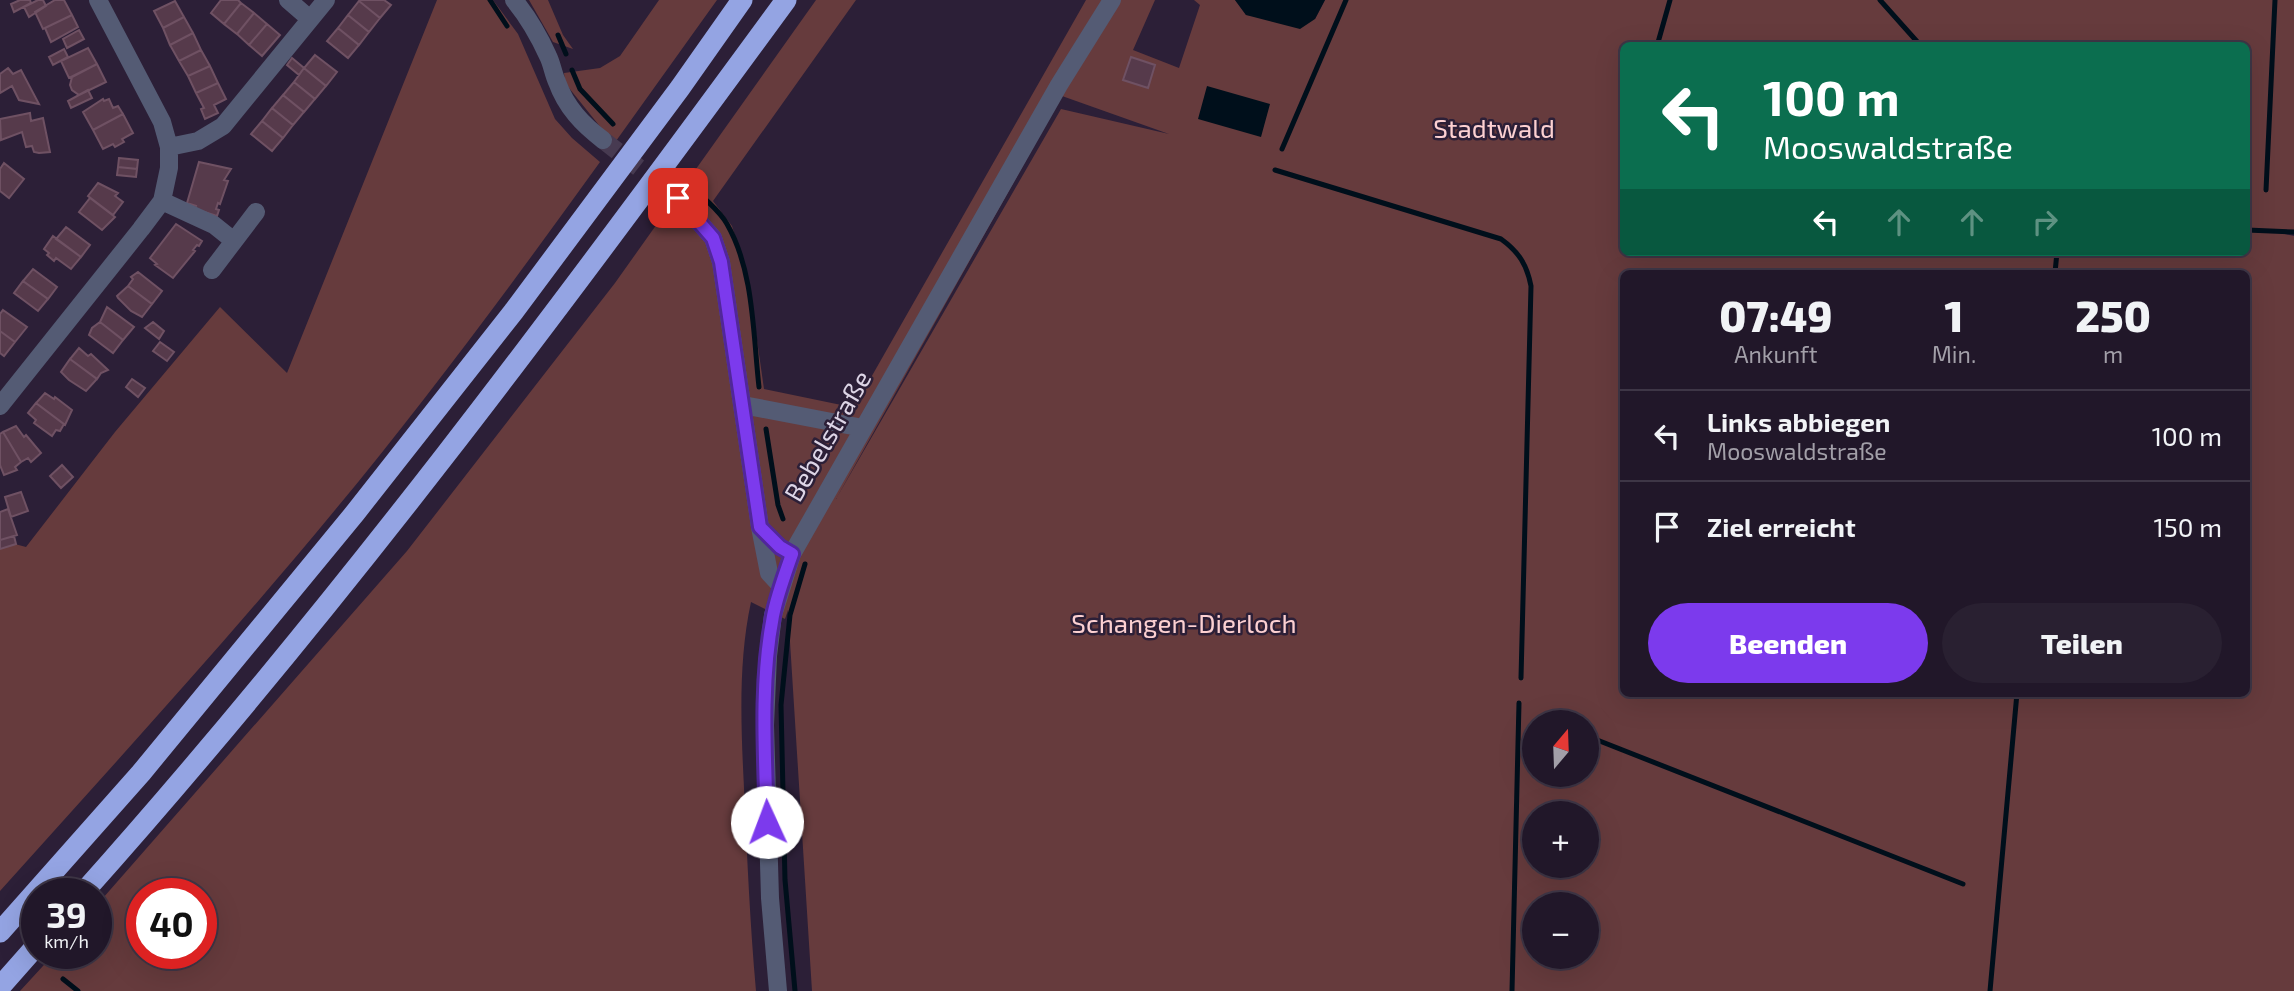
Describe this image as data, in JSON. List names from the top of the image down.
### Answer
{
  "streets": {
    "street": ["Bebelstraße"]
  },
  "parks": ["Stadtwald", "Schangen-Dierloch"],
  "north": "top",
  "page": {
    "turn": ["100 m", "Mooswaldstraße"],
    "eta": [
      "07:49",
      "Ankunft",
      "1",
      "Min.",
      "250",
      "m"
    ],
    "list": [
      {
        "name": "Links abbiegen",
        "note": "Mooswaldstraße",
        "value": "100 m"
      },
      {
        "name": "Ziel erreicht",
        "value": "150 m"
      }
    ],
    "buttons": ["Beenden", "Teilen"],
    "map_buttons": ["+", "−"],
    "speed": "39 km/h",
    "limit": "40"
  }
}
